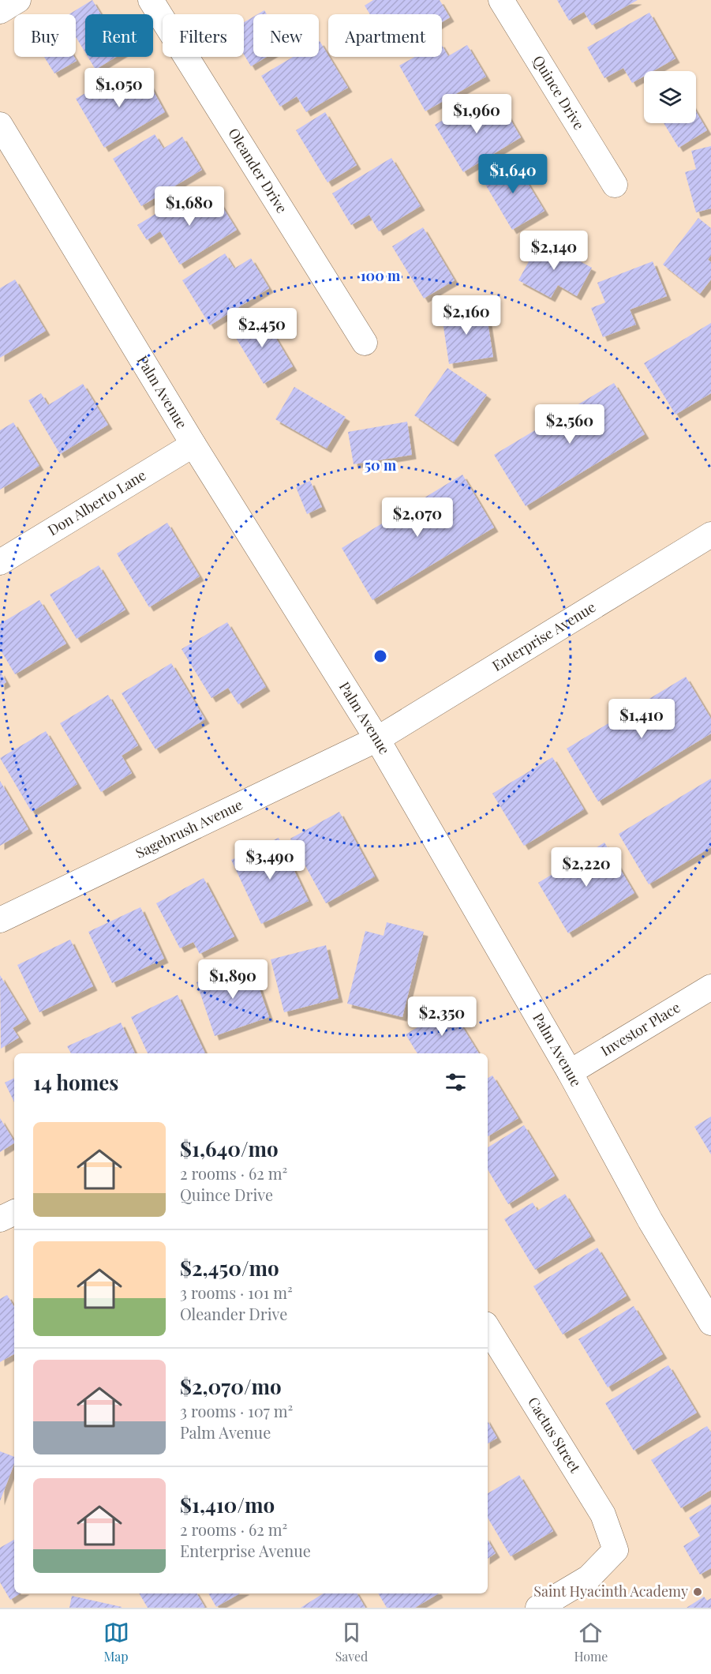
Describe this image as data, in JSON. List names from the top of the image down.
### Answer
{
  "streets": {
    "street": [
      "Quince Drive",
      "Oleander Drive",
      "Palm Avenue",
      "Don Alberto Lane",
      "Enterprise Avenue",
      "Sagebrush Avenue",
      "Investor Place",
      "Cactus Street"
    ]
  },
  "crossings": [
    ["Palm Avenue", "Don Alberto Lane"],
    ["Palm Avenue", "Enterprise Avenue"],
    ["Palm Avenue", "Sagebrush Avenue"],
    ["Palm Avenue", "Investor Place"],
    ["Enterprise Avenue", "Sagebrush Avenue"]
  ],
  "places": ["Saint Hyacinth Academy"],
  "page": {
    "chip": [
      "Buy",
      "Rent",
      "Filters",
      "New",
      "Apartment"
    ],
    "price": [
      "$1,050",
      "$1,960",
      "$1,640",
      "$1,680",
      "$2,140",
      "$2,160",
      "$2,450",
      "$2,560",
      "$2,070",
      "$1,410",
      "$3,490",
      "$2,220",
      "$1,890",
      "$2,350"
    ],
    "heading": "14 homes",
    "list": [
      {
        "name": "$1,640/mo",
        "note": "2 rooms · 62 m² · Quince Drive"
      },
      {
        "name": "$2,450/mo",
        "note": "3 rooms · 101 m² · Oleander Drive"
      },
      {
        "name": "$2,070/mo",
        "note": "3 rooms · 107 m² · Palm Avenue"
      },
      {
        "name": "$1,410/mo",
        "note": "2 rooms · 62 m² · Enterprise Avenue"
      }
    ],
    "tabs": ["Map", "Saved", "Home"]
  },
  "rings": ["100 m", "50 m"]
}
